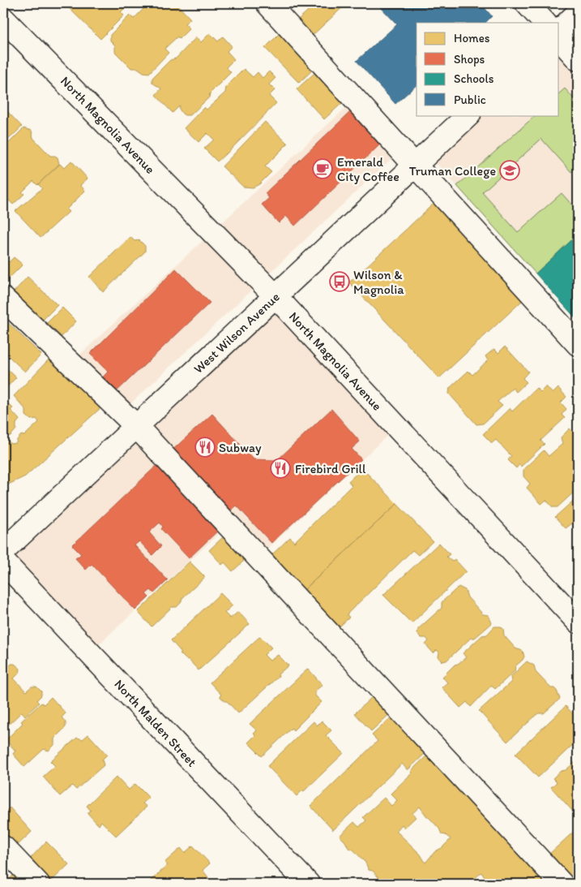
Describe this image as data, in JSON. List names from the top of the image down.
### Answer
{
  "streets": {
    "street": ["North Magnolia Avenue", "West Wilson Avenue", "North Malden Street"]
  },
  "crossings": [
    ["North Magnolia Avenue", "West Wilson Avenue"]
  ],
  "places": {
    "cafe": ["Emerald City Coffee"],
    "school or university": ["Truman College"],
    "bus stop": ["Wilson & Magnolia"],
    "restaurant": ["Subway", "Firebird Grill"]
  },
  "legend": [
    "Homes",
    "Shops",
    "Schools",
    "Public"
  ]
}
